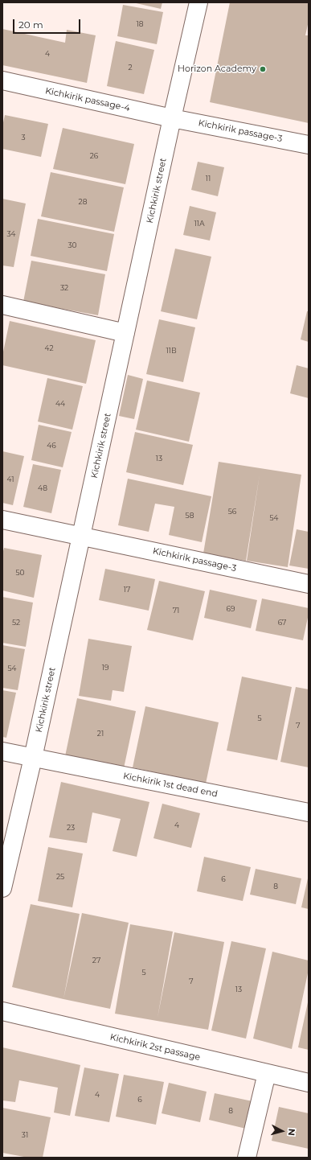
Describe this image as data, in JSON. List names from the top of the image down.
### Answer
{
  "streets": {
    "street": [
      "Kichkirik passage-4",
      "Kichkirik passage-3",
      "Kichkirik street",
      "Kichkirik 1st dead end",
      "Kichkirik 2st passage"
    ]
  },
  "crossings": [
    ["Kichkirik passage-4", "Kichkirik passage-3"],
    ["Kichkirik passage-4", "Kichkirik street"],
    ["Kichkirik passage-3", "Kichkirik street"],
    ["Kichkirik street", "Kichkirik 1st dead end"]
  ],
  "places": ["Horizon Academy"],
  "house_numbers": [
    "18",
    "4",
    "2",
    "3",
    "26",
    "11",
    "28",
    "11А",
    "34",
    "30",
    "32",
    "42",
    "11В",
    "44",
    "46",
    "13",
    "41",
    "48",
    "56",
    "58",
    "54",
    "50",
    "17",
    "69",
    "71",
    "52",
    "67",
    "19",
    "54",
    "5",
    "7",
    "21",
    "4",
    "23",
    "25",
    "6",
    "8",
    "27",
    "5",
    "7",
    "13",
    "4",
    "6",
    "8",
    "31"
  ],
  "scale_bar": "20 m",
  "north": "right"
}
